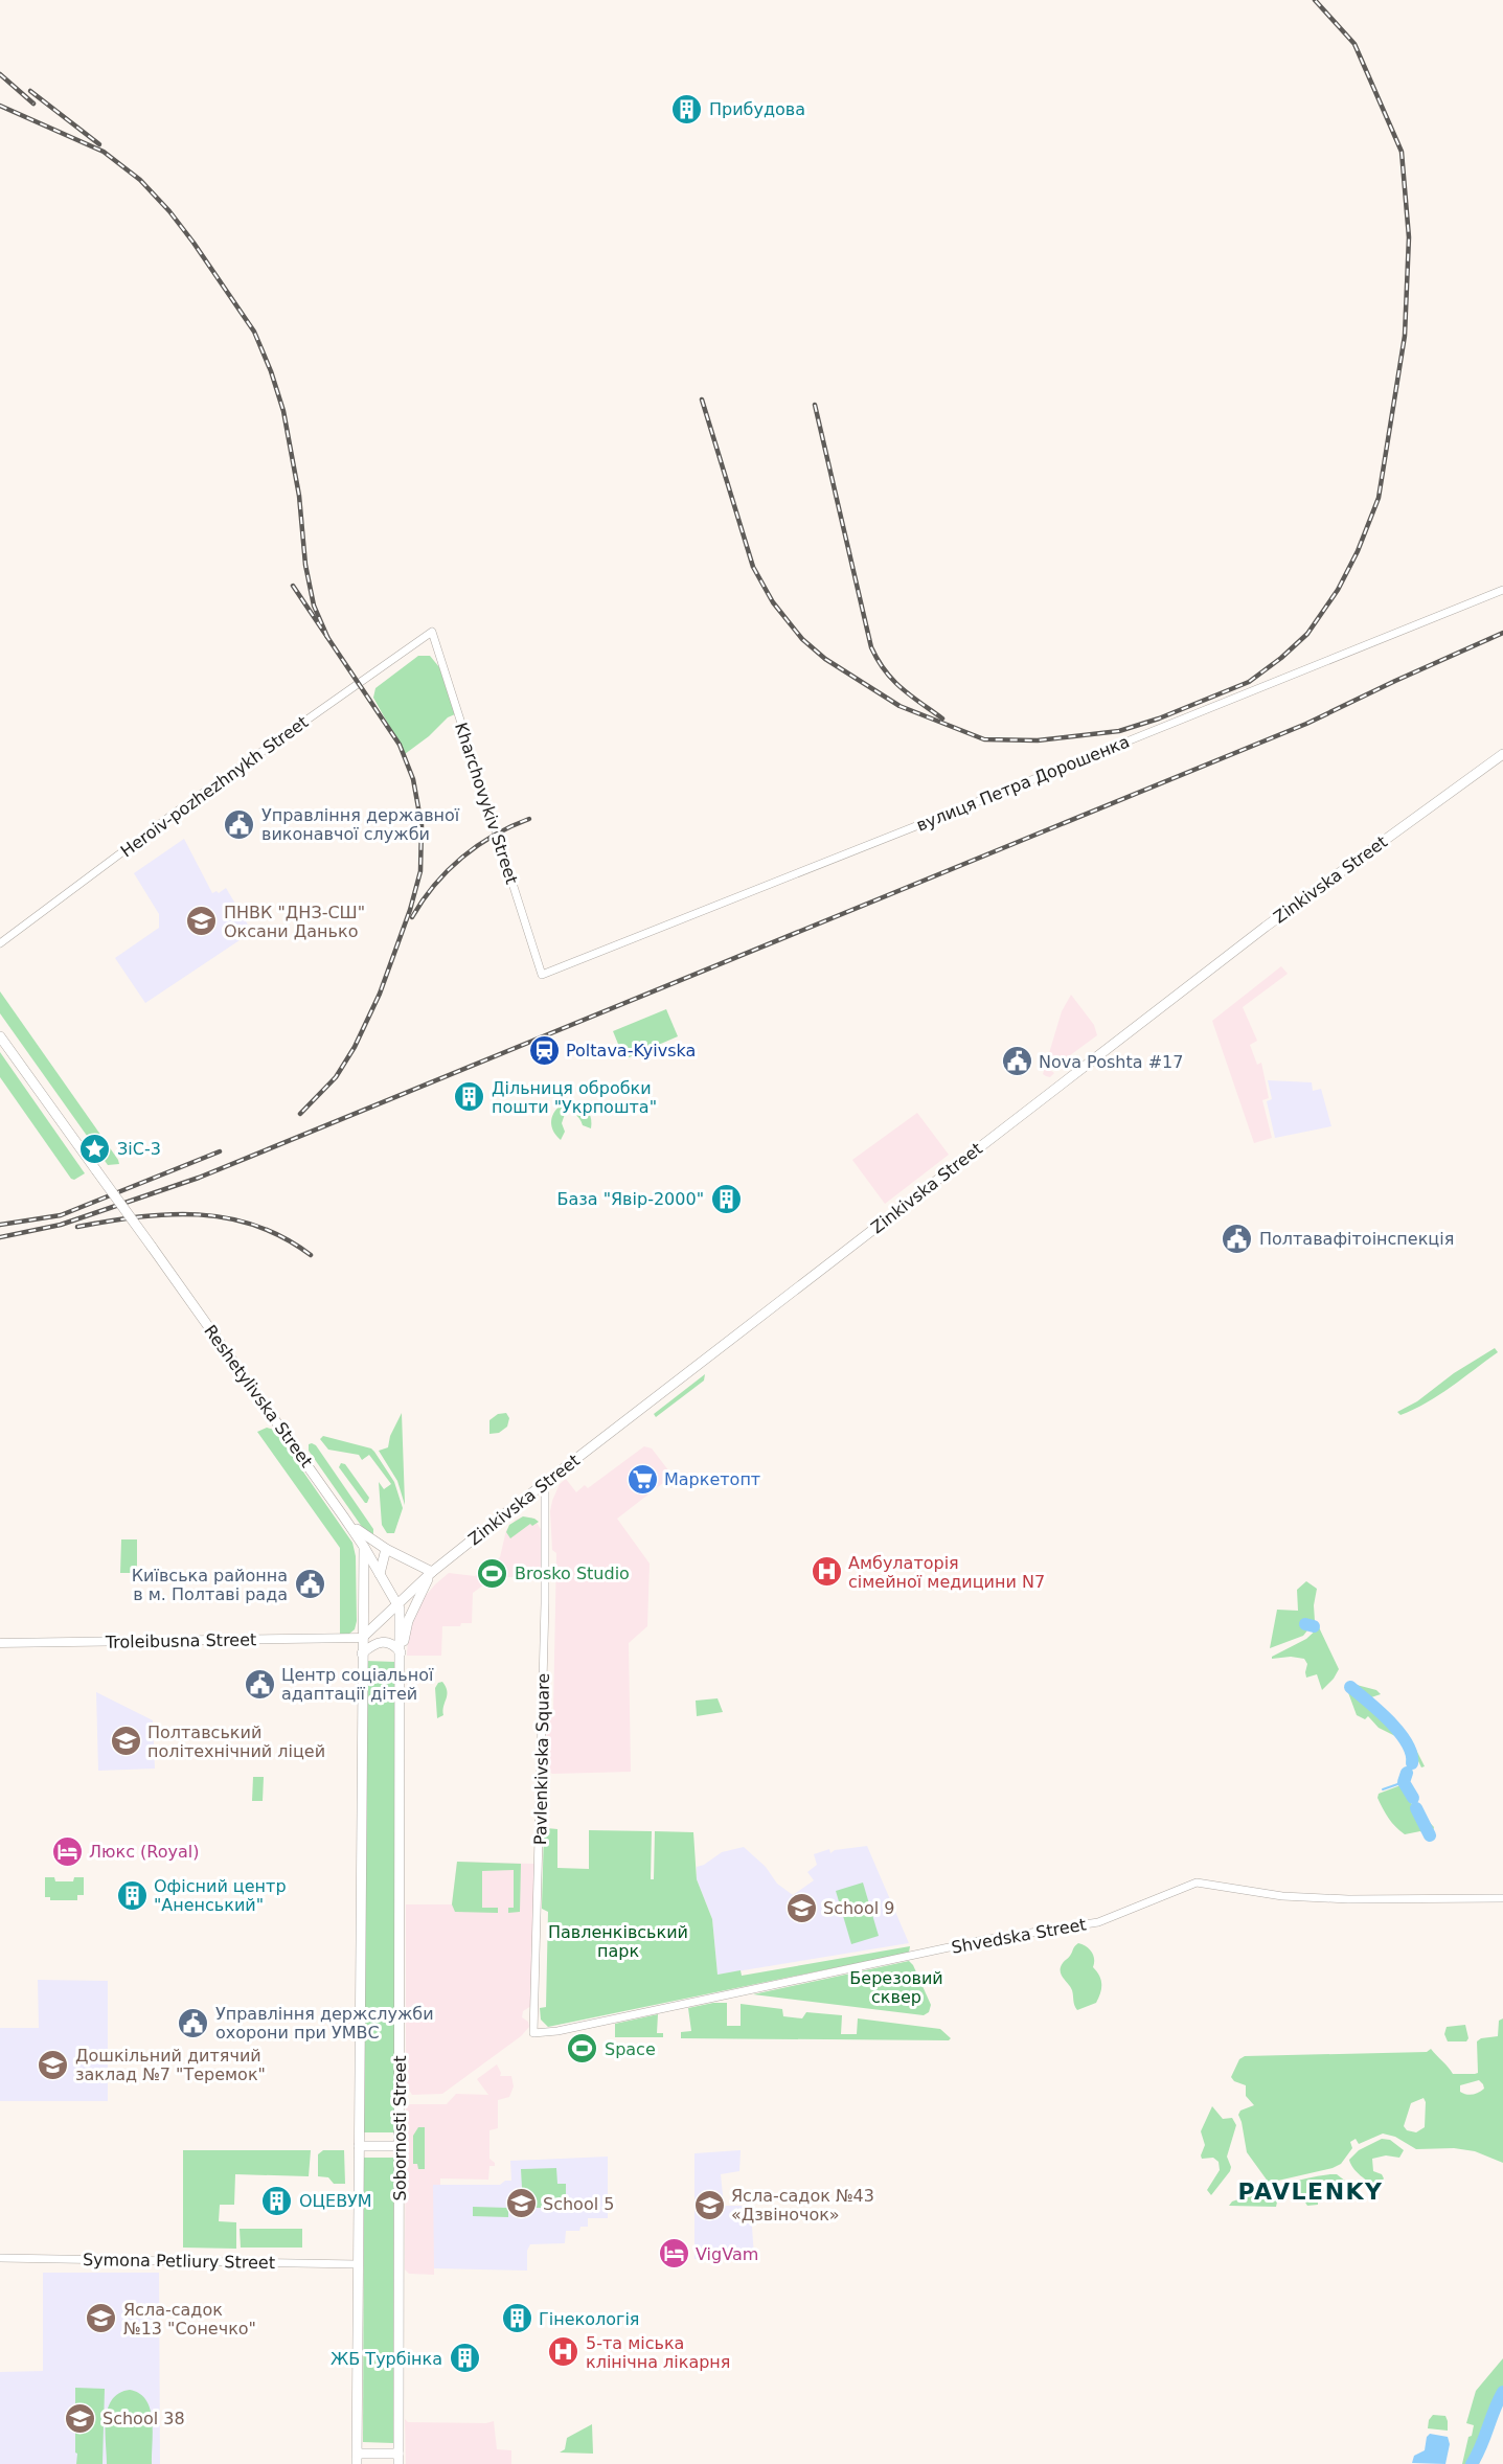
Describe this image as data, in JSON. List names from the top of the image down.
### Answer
{
  "streets": {
    "main road": [
      "Zinkivska Street",
      "Reshetylivska Street",
      "Troleibusna Street",
      "Sobornosti Street"
    ],
    "street": [
      "вулиця Петра Дорошенка",
      "Heroiv-pozhezhnykh Street",
      "Kharchovykiv Street",
      "Pavlenkivska Square",
      "Shvedska Street",
      "Symona Petliury Street"
    ]
  },
  "crossings": [
    ["вулиця Петра Дорошенка", "Kharchovykiv Street"],
    ["Heroiv-pozhezhnykh Street", "Kharchovykiv Street"],
    ["Zinkivska Street", "Reshetylivska Street"],
    ["Zinkivska Street", "Troleibusna Street"],
    ["Zinkivska Street", "Pavlenkivska Square"],
    ["Zinkivska Street", "Sobornosti Street"],
    ["Reshetylivska Street", "Sobornosti Street"],
    ["Pavlenkivska Square", "Shvedska Street"]
  ],
  "districts": ["PAVLENKY"],
  "parks": ["Павленківський парк", "Березовий сквер"],
  "places": {
    "building": [
      "Прибудова",
      "Дільниця обробки пошти \"Укрпошта\"",
      "База \"Явір-2000\"",
      "Офісний центр \"Аненський\"",
      "ОЦЕВУМ",
      "Гінекологія",
      "ЖБ Турбінка"
    ],
    "public building": [
      "Управління державної виконавчої служби",
      "Nova Poshta #17",
      "Полтавафітоінспекція",
      "Київська районна в м. Полтаві рада",
      "Центр соціальної адаптації дітей",
      "Управління держслужби охорони при УМВС"
    ],
    "school or university": [
      "ПНВК \"ДНЗ-СШ\" Оксани Данько",
      "Полтавський політехнічний ліцей",
      "School 9",
      "Дошкільний дитячий заклад №7 \"Теремок\"",
      "School 5",
      "Ясла-садок №43 «Дзвіночок»",
      "Ясла-садок №13 \"Сонечко\"",
      "School 38"
    ],
    "station": ["Poltava-Kyivska"],
    "place": ["ЗіС-3"],
    "supermarket": ["Маркетопт"],
    "hospital": ["Амбулаторія сімейної медицини N7", "5-та міська клінічна лікарня"],
    "sports": ["Brosko Studio", "Space"],
    "hotel": ["Люкс (Royal)", "VigVam"]
  }
}
